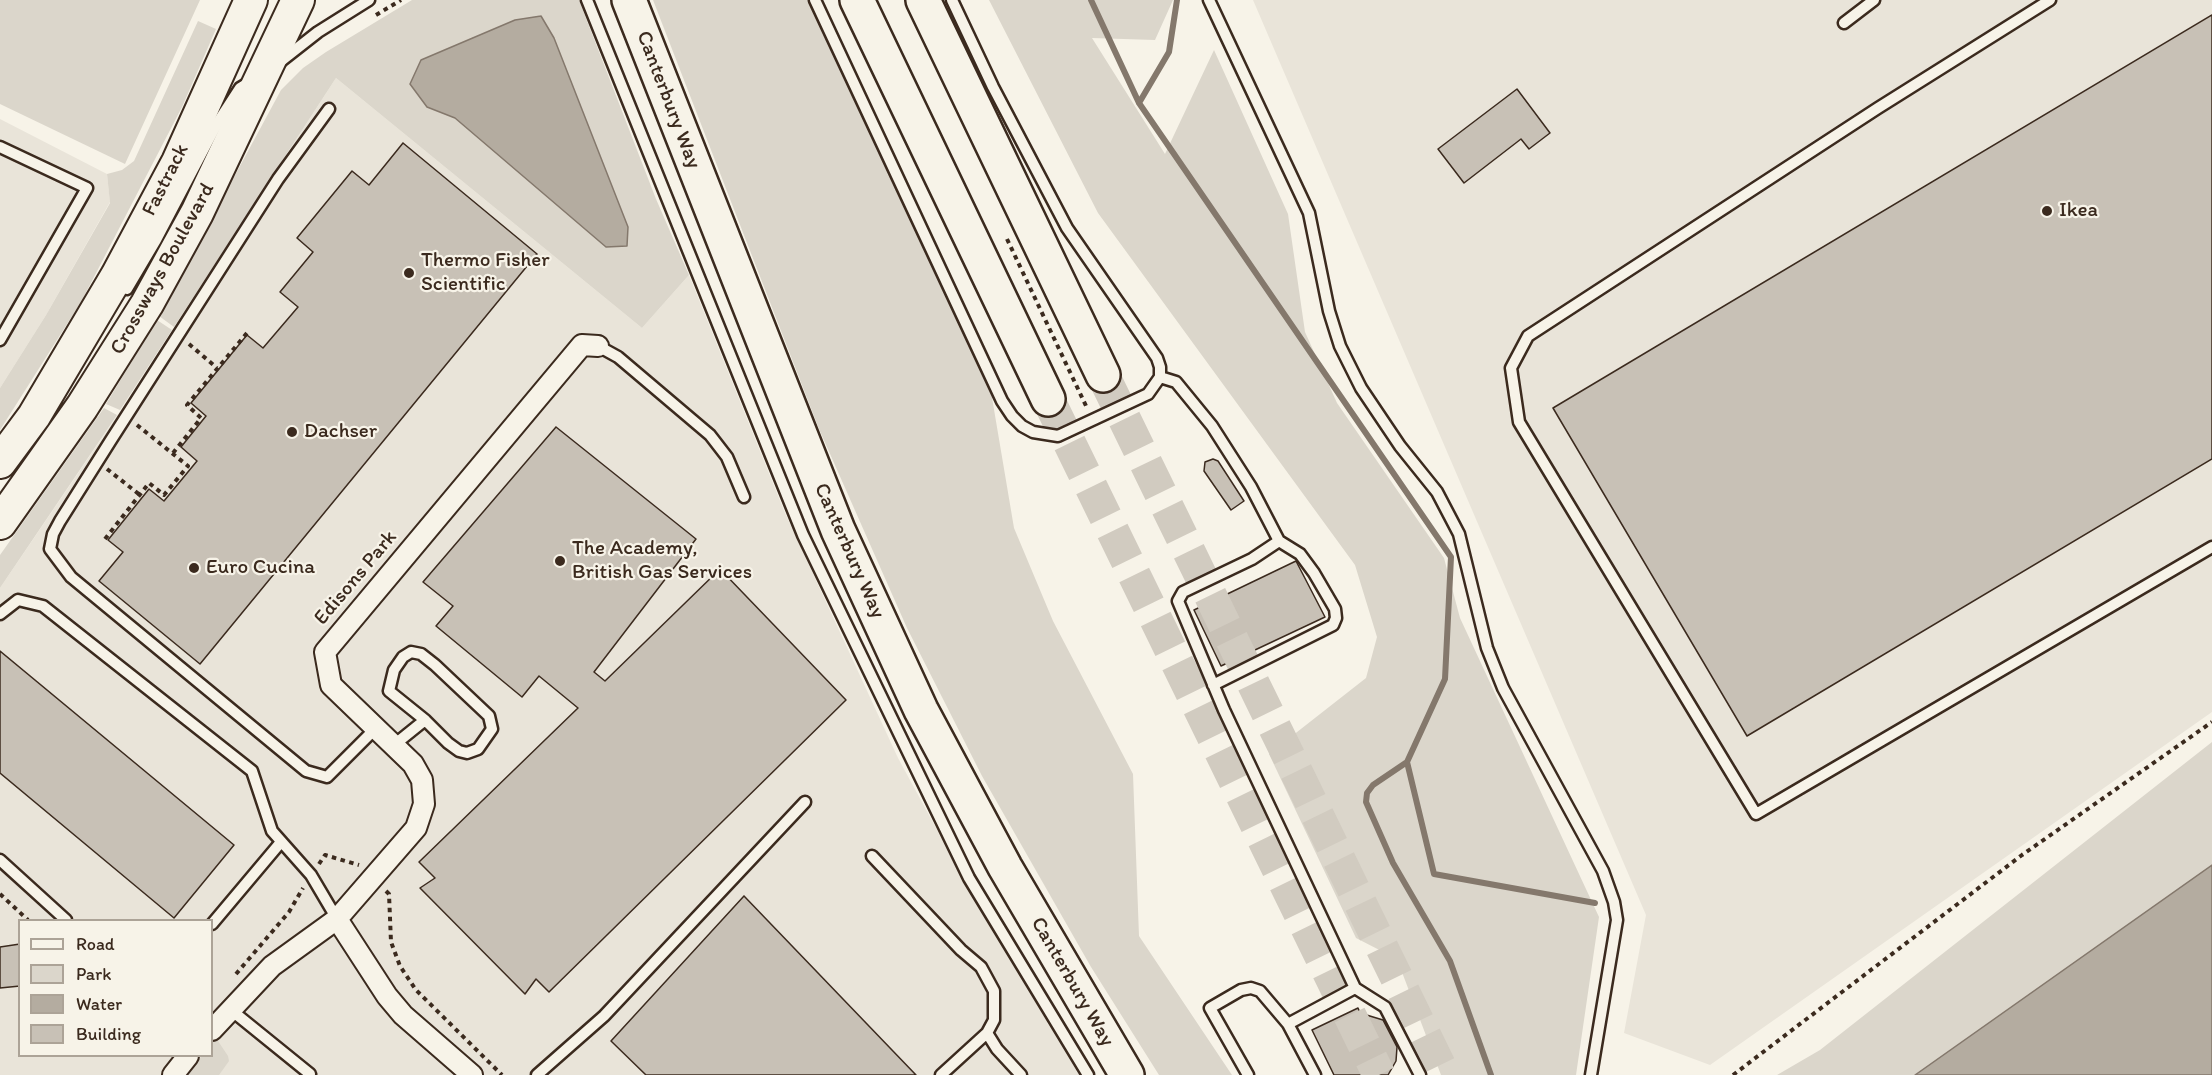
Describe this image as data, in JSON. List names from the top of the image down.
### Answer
{
  "streets": {
    "highway": ["Canterbury Way"],
    "main road": ["Crossways Boulevard"],
    "street": ["Edisons Park"],
    "lane": ["Fastrack"]
  },
  "crossings": [
    ["Fastrack", "Crossways Boulevard"]
  ],
  "places": [
    "Ikea",
    "Thermo Fisher Scientific",
    "Dachser",
    "The Academy, British Gas Services",
    "Euro Cucina"
  ],
  "legend": [
    "Road",
    "Park",
    "Water",
    "Building"
  ]
}
